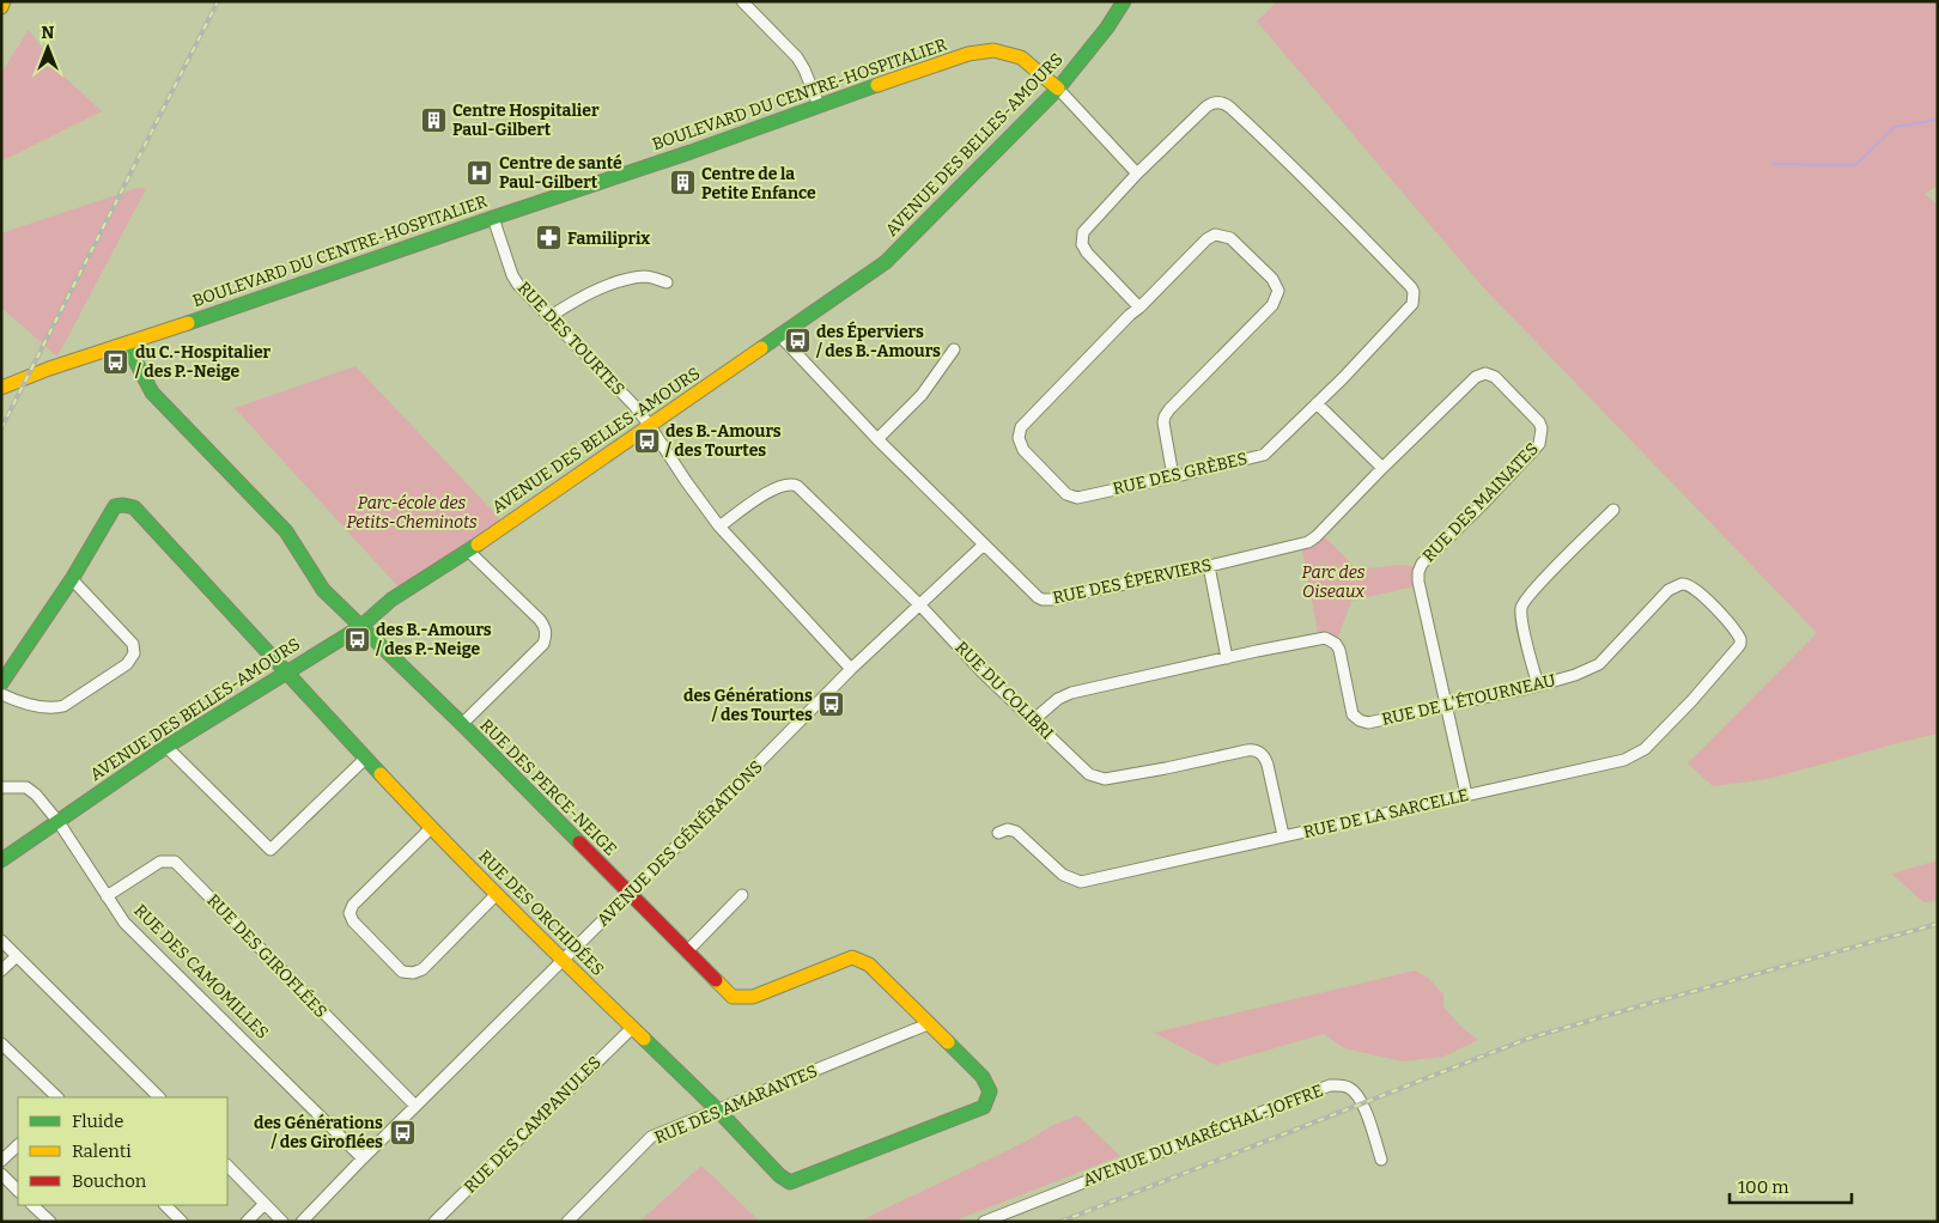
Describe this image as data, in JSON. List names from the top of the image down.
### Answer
{
  "streets": {
    "main road": [
      "BOULEVARD DU CENTRE-HOSPITALIER",
      "AVENUE DES BELLES-AMOURS",
      "RUE DES PERCE-NEIGE",
      "RUE DES ORCHIDÉES"
    ],
    "street": [
      "RUE DES TOURTES",
      "RUE DES GRÈBES",
      "RUE DES MAINATES",
      "RUE DES ÉPERVIERS",
      "RUE DU COLIBRI",
      "RUE DE L'ÉTOURNEAU",
      "RUE DE LA SARCELLE",
      "AVENUE DES GÉNÉRATIONS",
      "RUE DES GIROFLÉES",
      "RUE DES CAMOMILLES",
      "RUE DES AMARANTES",
      "RUE DES CAMPANULES",
      "AVENUE DU MARÉCHAL-JOFFRE"
    ]
  },
  "crossings": [
    ["BOULEVARD DU CENTRE-HOSPITALIER", "AVENUE DES BELLES-AMOURS"],
    ["BOULEVARD DU CENTRE-HOSPITALIER", "RUE DES TOURTES"],
    ["BOULEVARD DU CENTRE-HOSPITALIER", "RUE DES PERCE-NEIGE"],
    ["AVENUE DES BELLES-AMOURS", "RUE DES TOURTES"],
    ["AVENUE DES BELLES-AMOURS", "RUE DES ÉPERVIERS"],
    ["AVENUE DES BELLES-AMOURS", "RUE DES PERCE-NEIGE"],
    ["AVENUE DES BELLES-AMOURS", "RUE DES ORCHIDÉES"],
    ["AVENUE DES BELLES-AMOURS", "RUE DES CAMOMILLES"],
    ["RUE DES TOURTES", "RUE DU COLIBRI"],
    ["RUE DES TOURTES", "AVENUE DES GÉNÉRATIONS"],
    ["RUE DES MAINATES", "RUE DES ÉPERVIERS"],
    ["RUE DES MAINATES", "RUE DE L'ÉTOURNEAU"],
    ["RUE DES MAINATES", "RUE DE LA SARCELLE"],
    ["RUE DES ÉPERVIERS", "AVENUE DES GÉNÉRATIONS"],
    ["RUE DU COLIBRI", "RUE DE L'ÉTOURNEAU"],
    ["RUE DU COLIBRI", "RUE DE LA SARCELLE"],
    ["RUE DU COLIBRI", "AVENUE DES GÉNÉRATIONS"],
    ["RUE DE L'ÉTOURNEAU", "RUE DE LA SARCELLE"],
    ["RUE DES PERCE-NEIGE", "AVENUE DES GÉNÉRATIONS"],
    ["RUE DES PERCE-NEIGE", "RUE DES ORCHIDÉES"],
    ["RUE DES PERCE-NEIGE", "RUE DES AMARANTES"],
    ["AVENUE DES GÉNÉRATIONS", "RUE DES ORCHIDÉES"],
    ["AVENUE DES GÉNÉRATIONS", "RUE DES GIROFLÉES"],
    ["AVENUE DES GÉNÉRATIONS", "RUE DES CAMOMILLES"],
    ["RUE DES ORCHIDÉES", "RUE DES AMARANTES"],
    ["RUE DES ORCHIDÉES", "RUE DES CAMPANULES"],
    ["RUE DES GIROFLÉES", "RUE DES CAMOMILLES"]
  ],
  "parks": ["Parc-école des Petits-Cheminots", "Parc des Oiseaux"],
  "places": {
    "building": ["Centre Hospitalier Paul-Gilbert", "Centre de la Petite Enfance"],
    "hospital": ["Centre de santé Paul-Gilbert"],
    "pharmacy": ["Familiprix"],
    "bus stop": [
      "des Éperviers / des B.-Amours",
      "du C.-Hospitalier / des P.-Neige",
      "des B.-Amours / des Tourtes",
      "des B.-Amours / des P.-Neige",
      "des Générations / des Tourtes",
      "des Générations / des Giroflées"
    ]
  },
  "legend": ["Fluide", "Ralenti", "Bouchon"],
  "scale_bar": "100 m",
  "north": "top"
}
